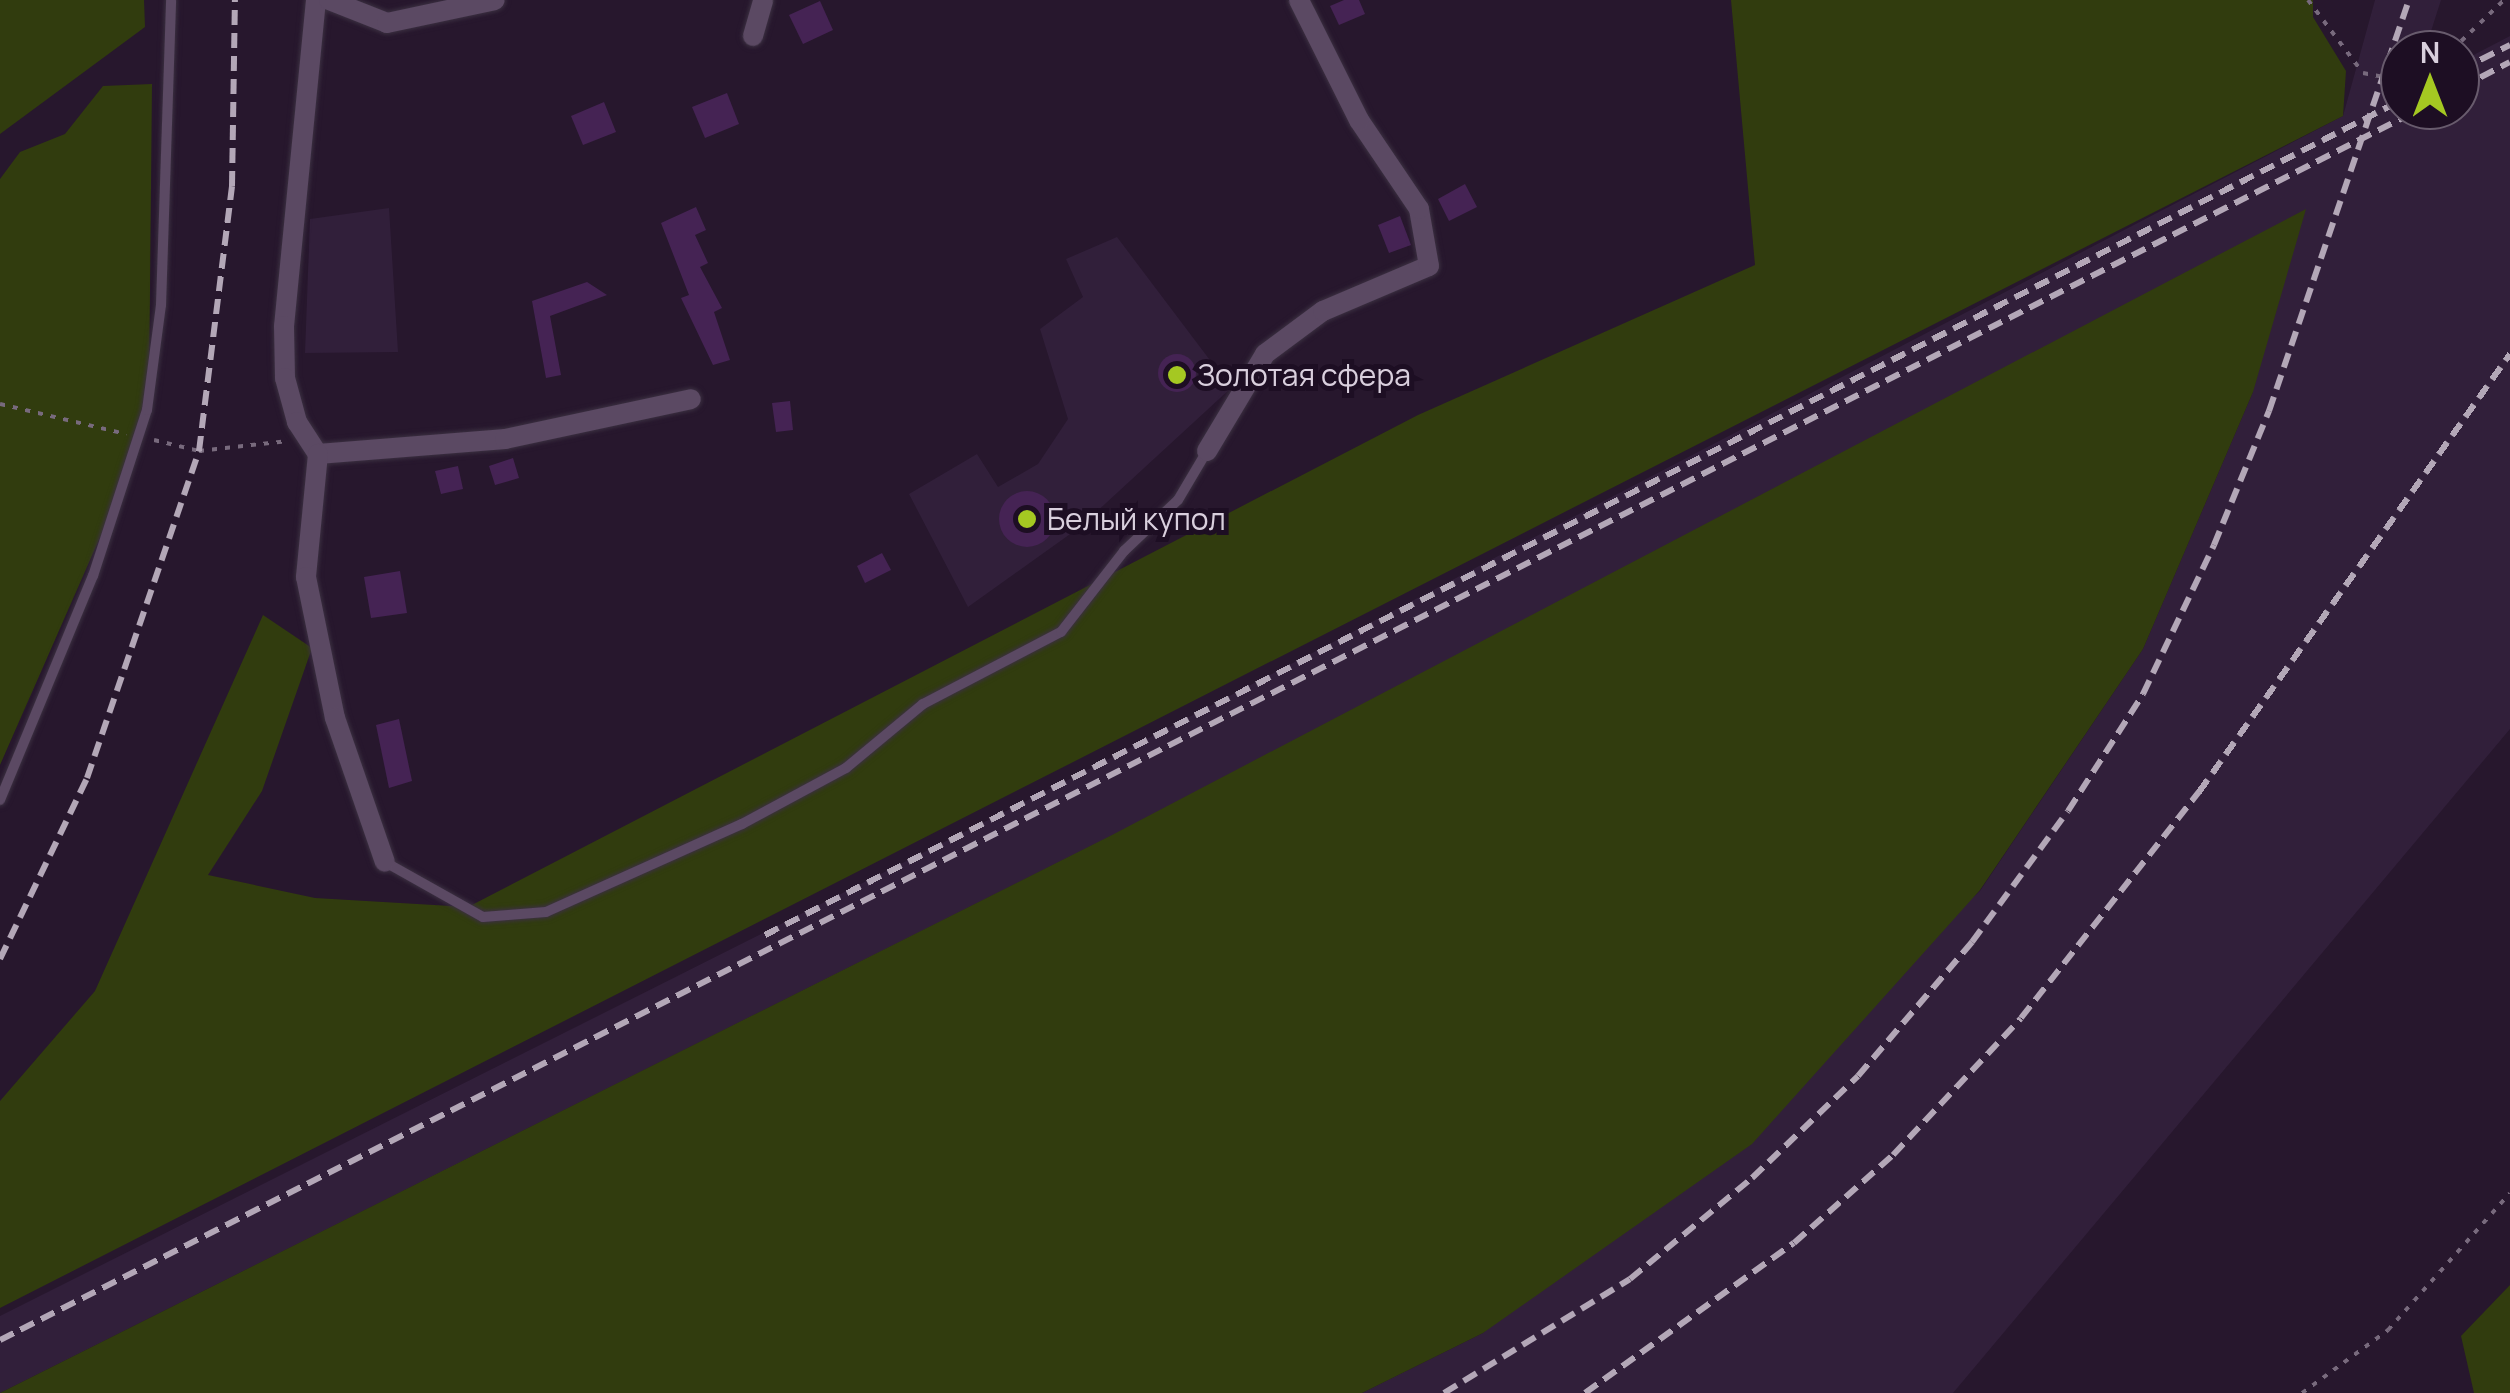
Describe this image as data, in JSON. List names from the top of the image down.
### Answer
{
  "places": ["Золотая сфера", "Белый купол"],
  "north": "top"
}
